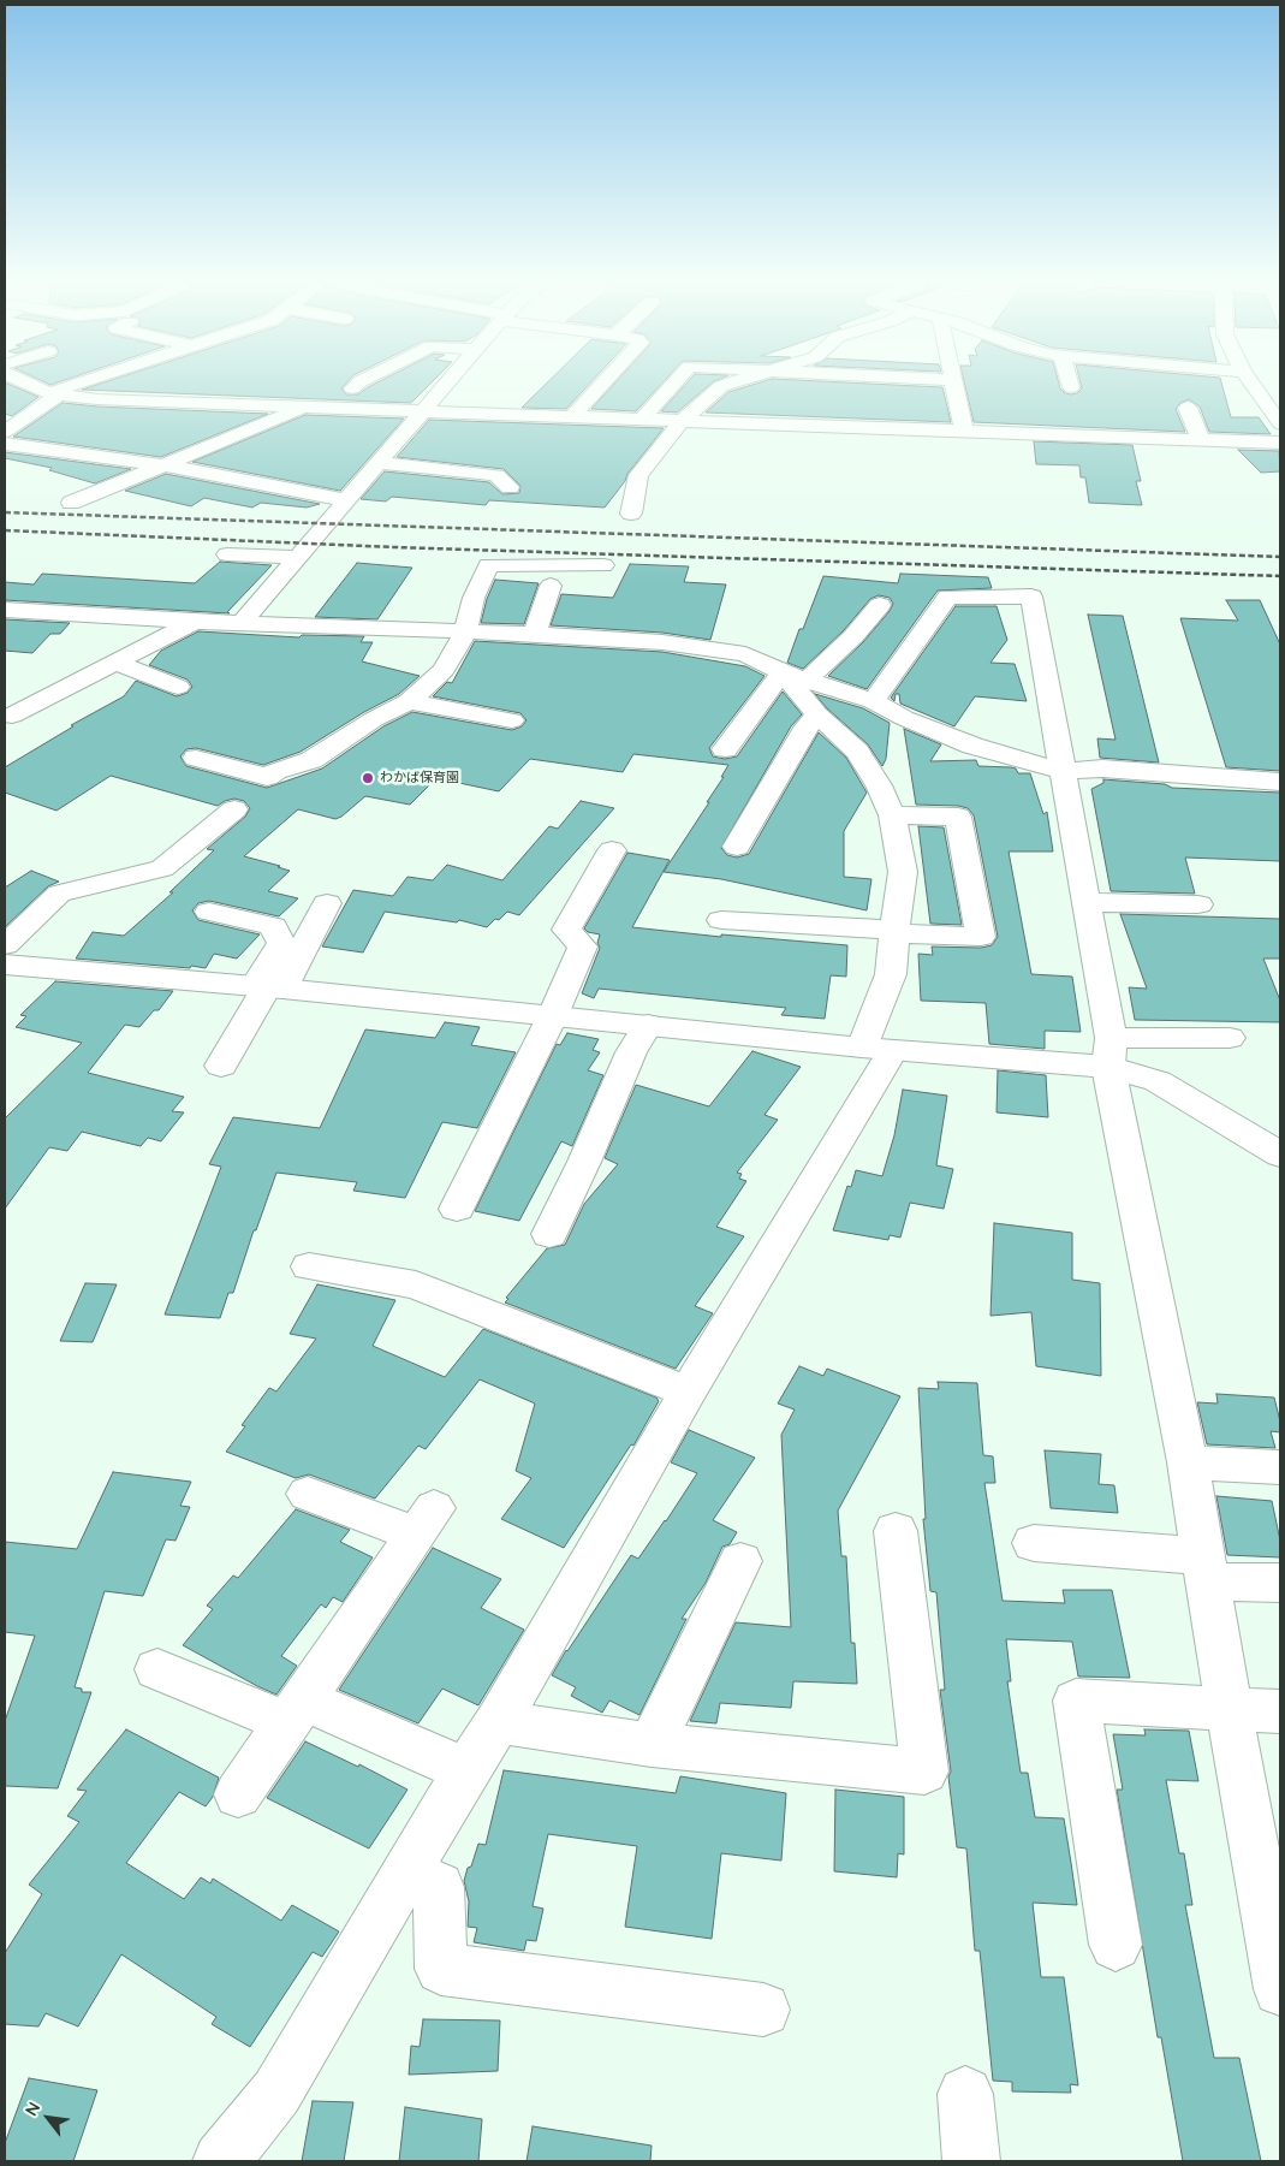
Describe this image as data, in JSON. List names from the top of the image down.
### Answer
{
  "places": ["わかば保育園"],
  "north": "top left"
}
